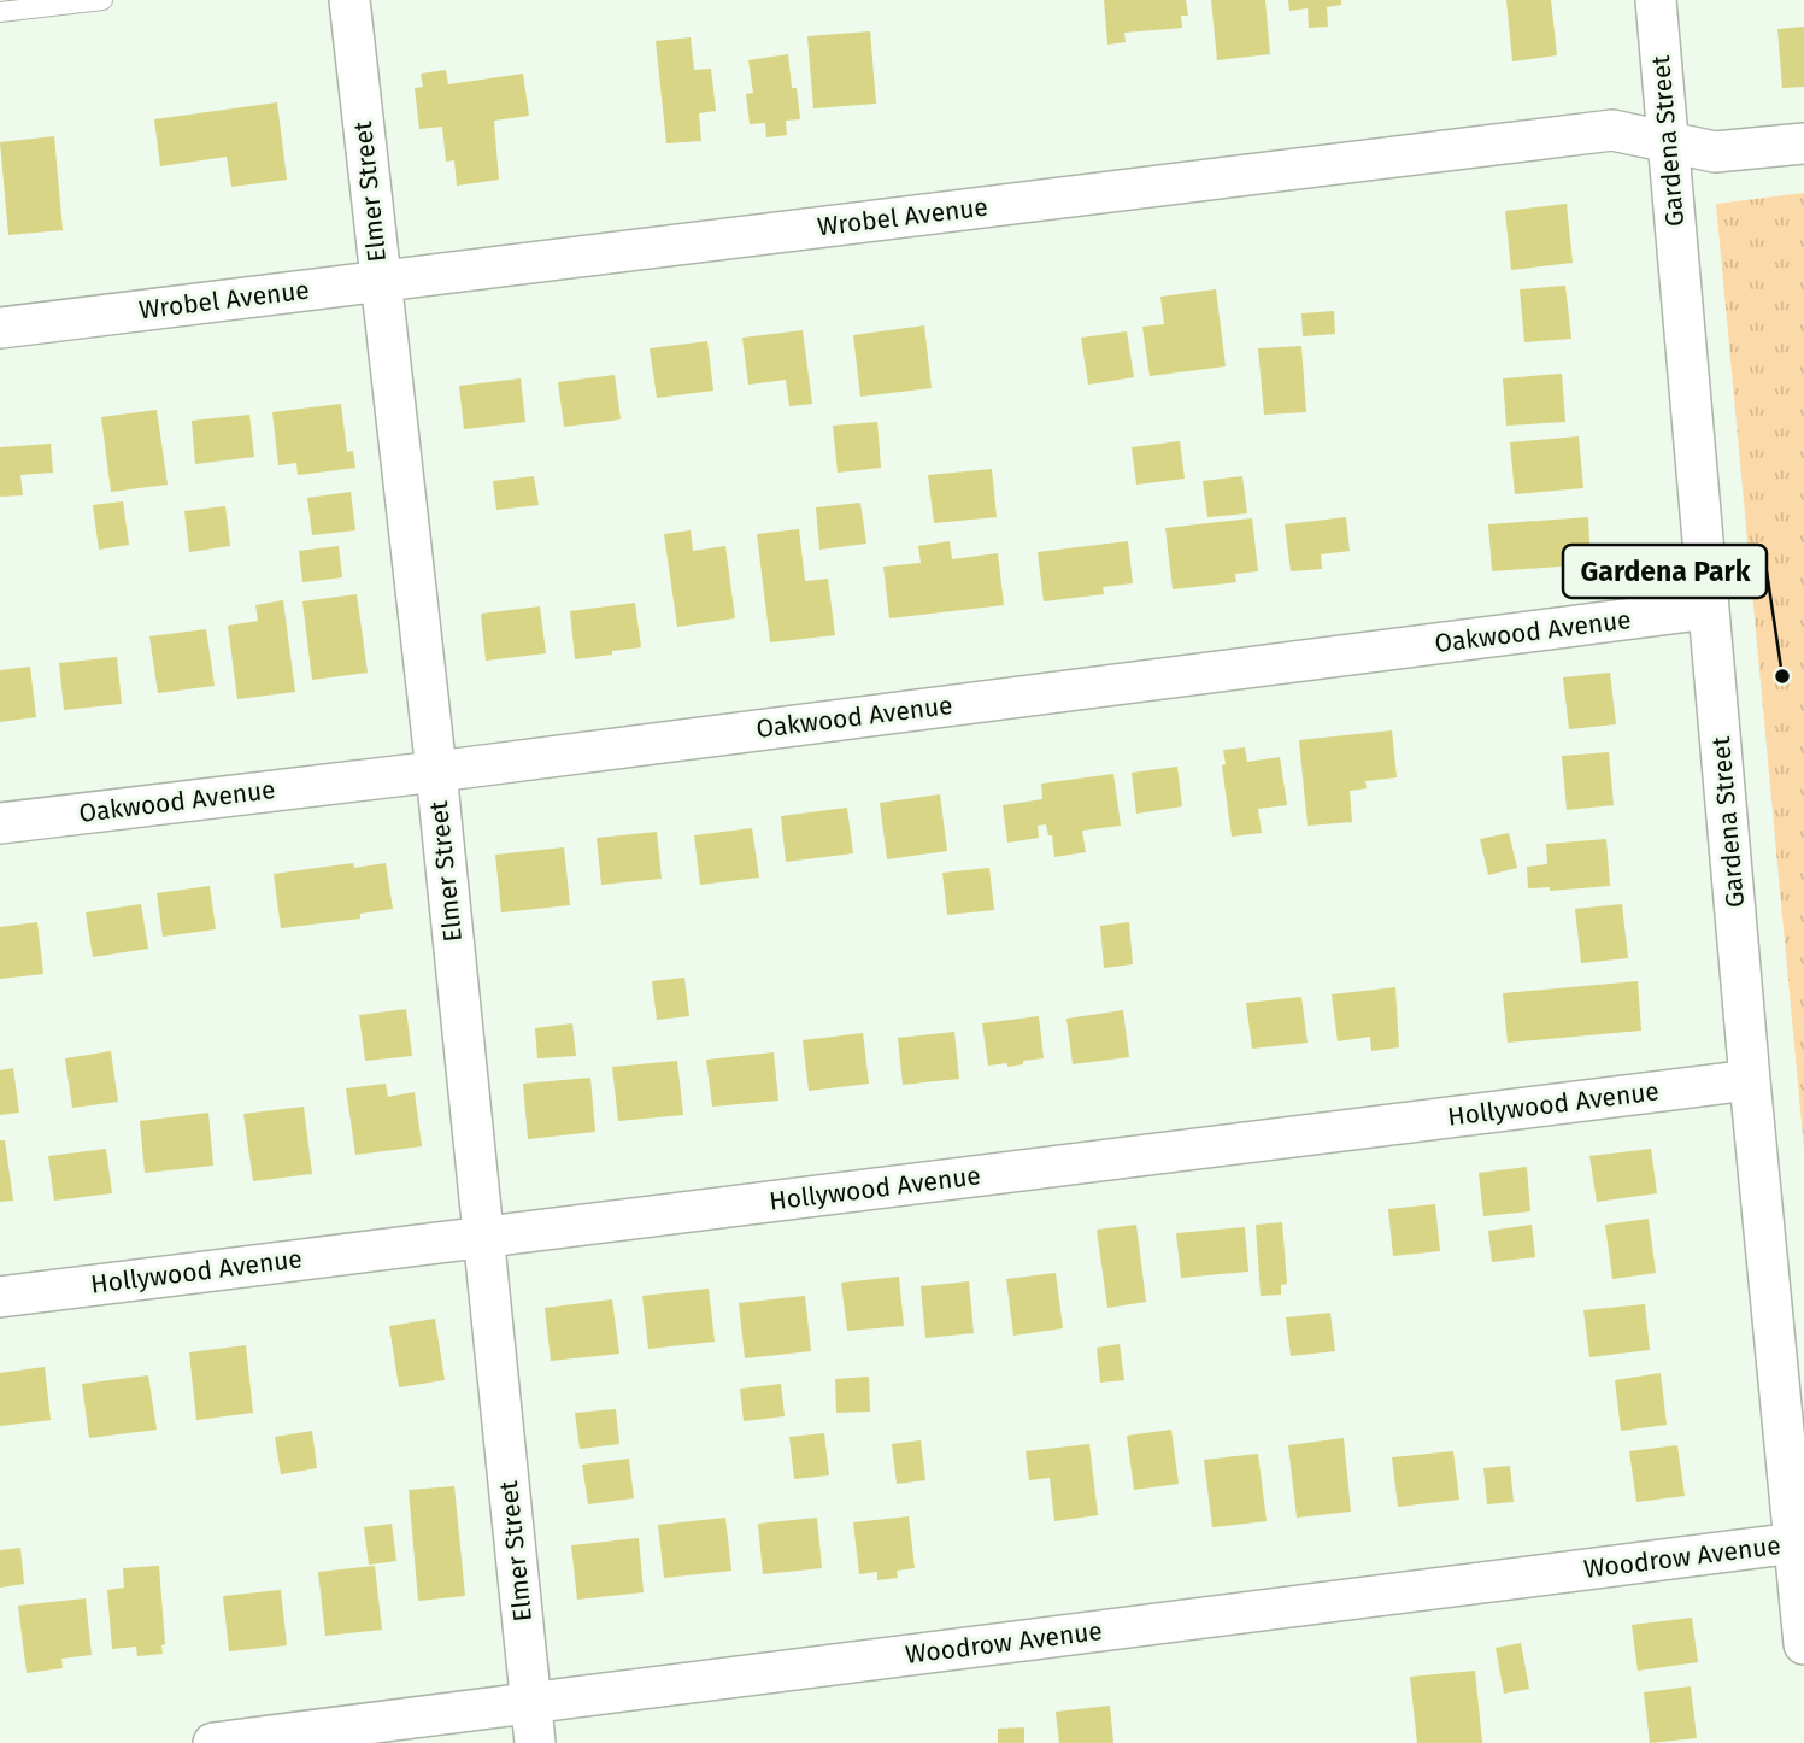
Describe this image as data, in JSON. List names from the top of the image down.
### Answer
{
  "streets": {
    "street": [
      "Gardena Street",
      "Elmer Street",
      "Wrobel Avenue",
      "Oakwood Avenue",
      "Hollywood Avenue",
      "Woodrow Avenue"
    ]
  },
  "crossings": [
    ["Gardena Street", "Wrobel Avenue"],
    ["Gardena Street", "Oakwood Avenue"],
    ["Gardena Street", "Hollywood Avenue"],
    ["Gardena Street", "Woodrow Avenue"],
    ["Elmer Street", "Wrobel Avenue"],
    ["Elmer Street", "Oakwood Avenue"],
    ["Elmer Street", "Hollywood Avenue"],
    ["Elmer Street", "Woodrow Avenue"]
  ],
  "places": ["Gardena Park"]
}
